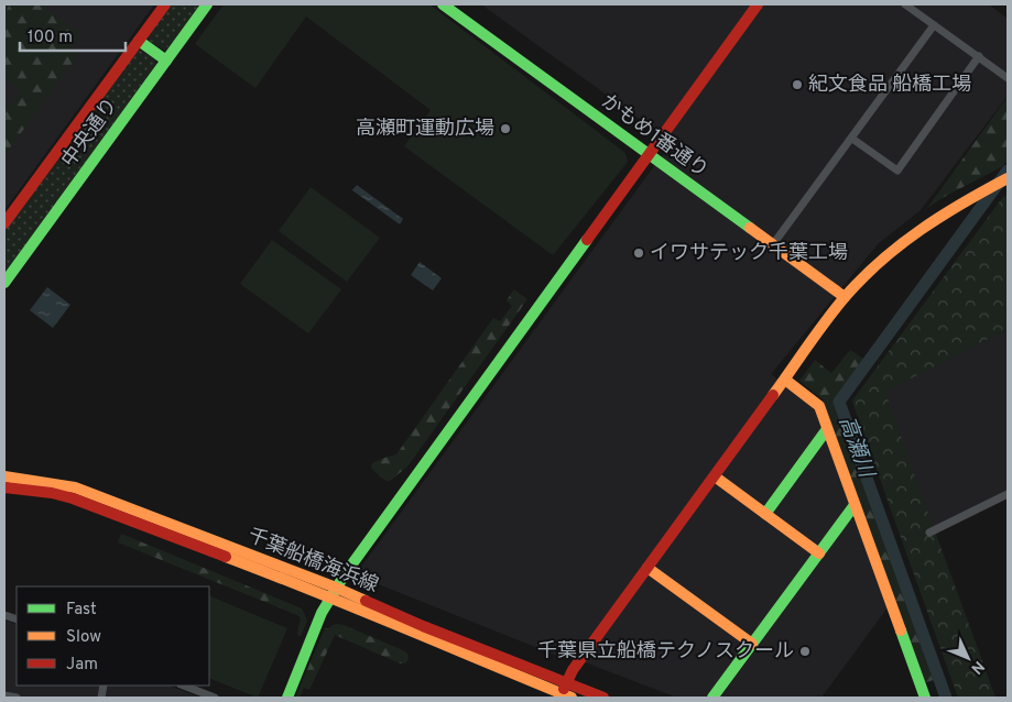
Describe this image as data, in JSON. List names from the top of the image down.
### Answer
{
  "streets": {
    "street": ["中央通り", "かもめ1番通り", "千葉船橋海浜線"]
  },
  "water": ["高瀬川"],
  "places": [
    "紀文食品 船橋工場",
    "高瀬町運動広場",
    "イワサテック千葉工場",
    "千葉県立船橋テクノスクール"
  ],
  "legend": ["Fast", "Slow", "Jam"],
  "scale_bar": "100 m",
  "north": "bottom right"
}
